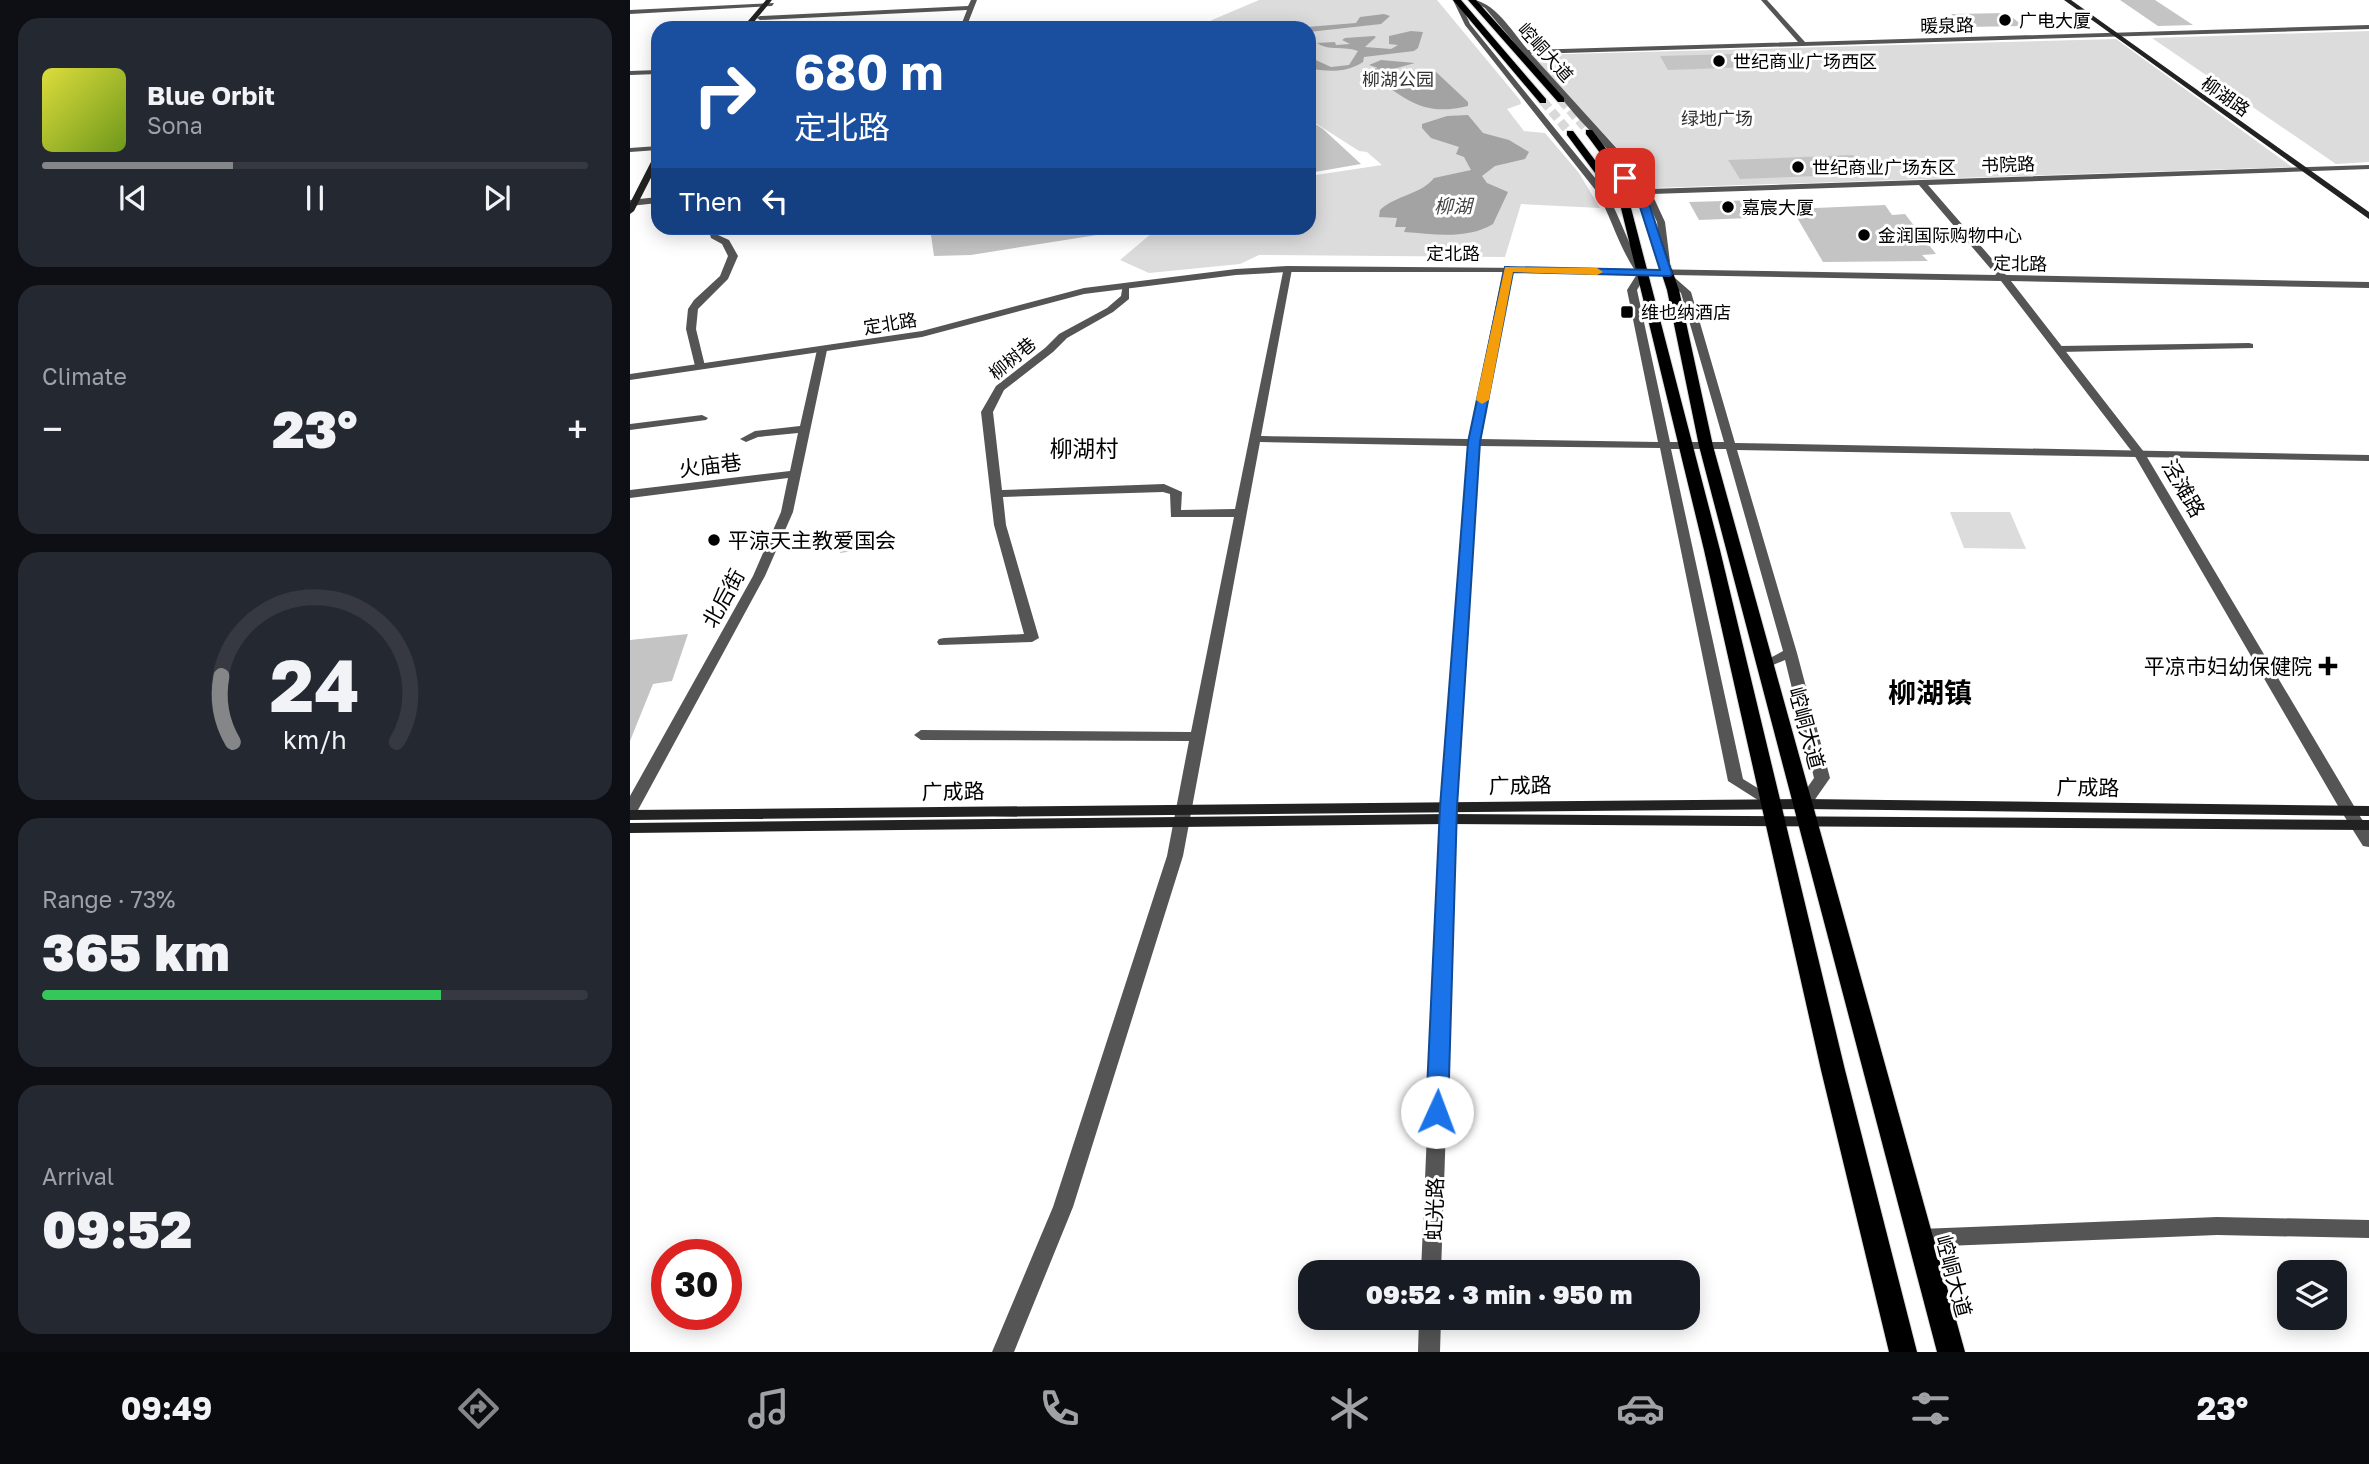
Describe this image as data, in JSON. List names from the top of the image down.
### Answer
{
  "streets": {
    "main road": ["崆峒大道", "柳湖路", "广成路"],
    "street": [
      "暖泉路",
      "书院路",
      "定北路",
      "柳树巷",
      "火庙巷",
      "泾滩路",
      "北后街",
      "虹光路"
    ]
  },
  "crossings": [
    ["暖泉路", "柳湖路"],
    ["崆峒大道", "定北路"],
    ["崆峒大道", "广成路"],
    ["柳湖路", "书院路"],
    ["书院路", "泾滩路"],
    ["定北路", "柳树巷"],
    ["定北路", "泾滩路"],
    ["定北路", "北后街"],
    ["定北路", "虹光路"],
    ["火庙巷", "北后街"],
    ["泾滩路", "广成路"],
    ["北后街", "广成路"],
    ["广成路", "虹光路"]
  ],
  "districts": ["柳湖村", "柳湖镇"],
  "water": ["柳湖"],
  "parks": ["柳湖公园", "绿地广场"],
  "places": {
    "other": [
      "广电大厦",
      "世纪商业广场西区",
      "世纪商业广场东区",
      "嘉宸大厦",
      "金润国际购物中心",
      "平涼天主教爱国会"
    ],
    "transit": ["维也纳酒店"],
    "health": ["平凉市妇幼保健院"]
  },
  "page": {
    "turn": ["680 m", "定北路"],
    "song": ["Blue Orbit", "Sona"],
    "then": "Then",
    "tile": [
      "Climate",
      ["Range · 73%", "365 km"],
      ["Arrival", "09:52"]
    ],
    "heat": ["−", "23°", "+"],
    "limit": "30",
    "trip": "09:52 · 3 min · 950 m",
    "tabs": ["09:49", "23°"],
    "gauge": ["24", "km/h"]
  }
}
